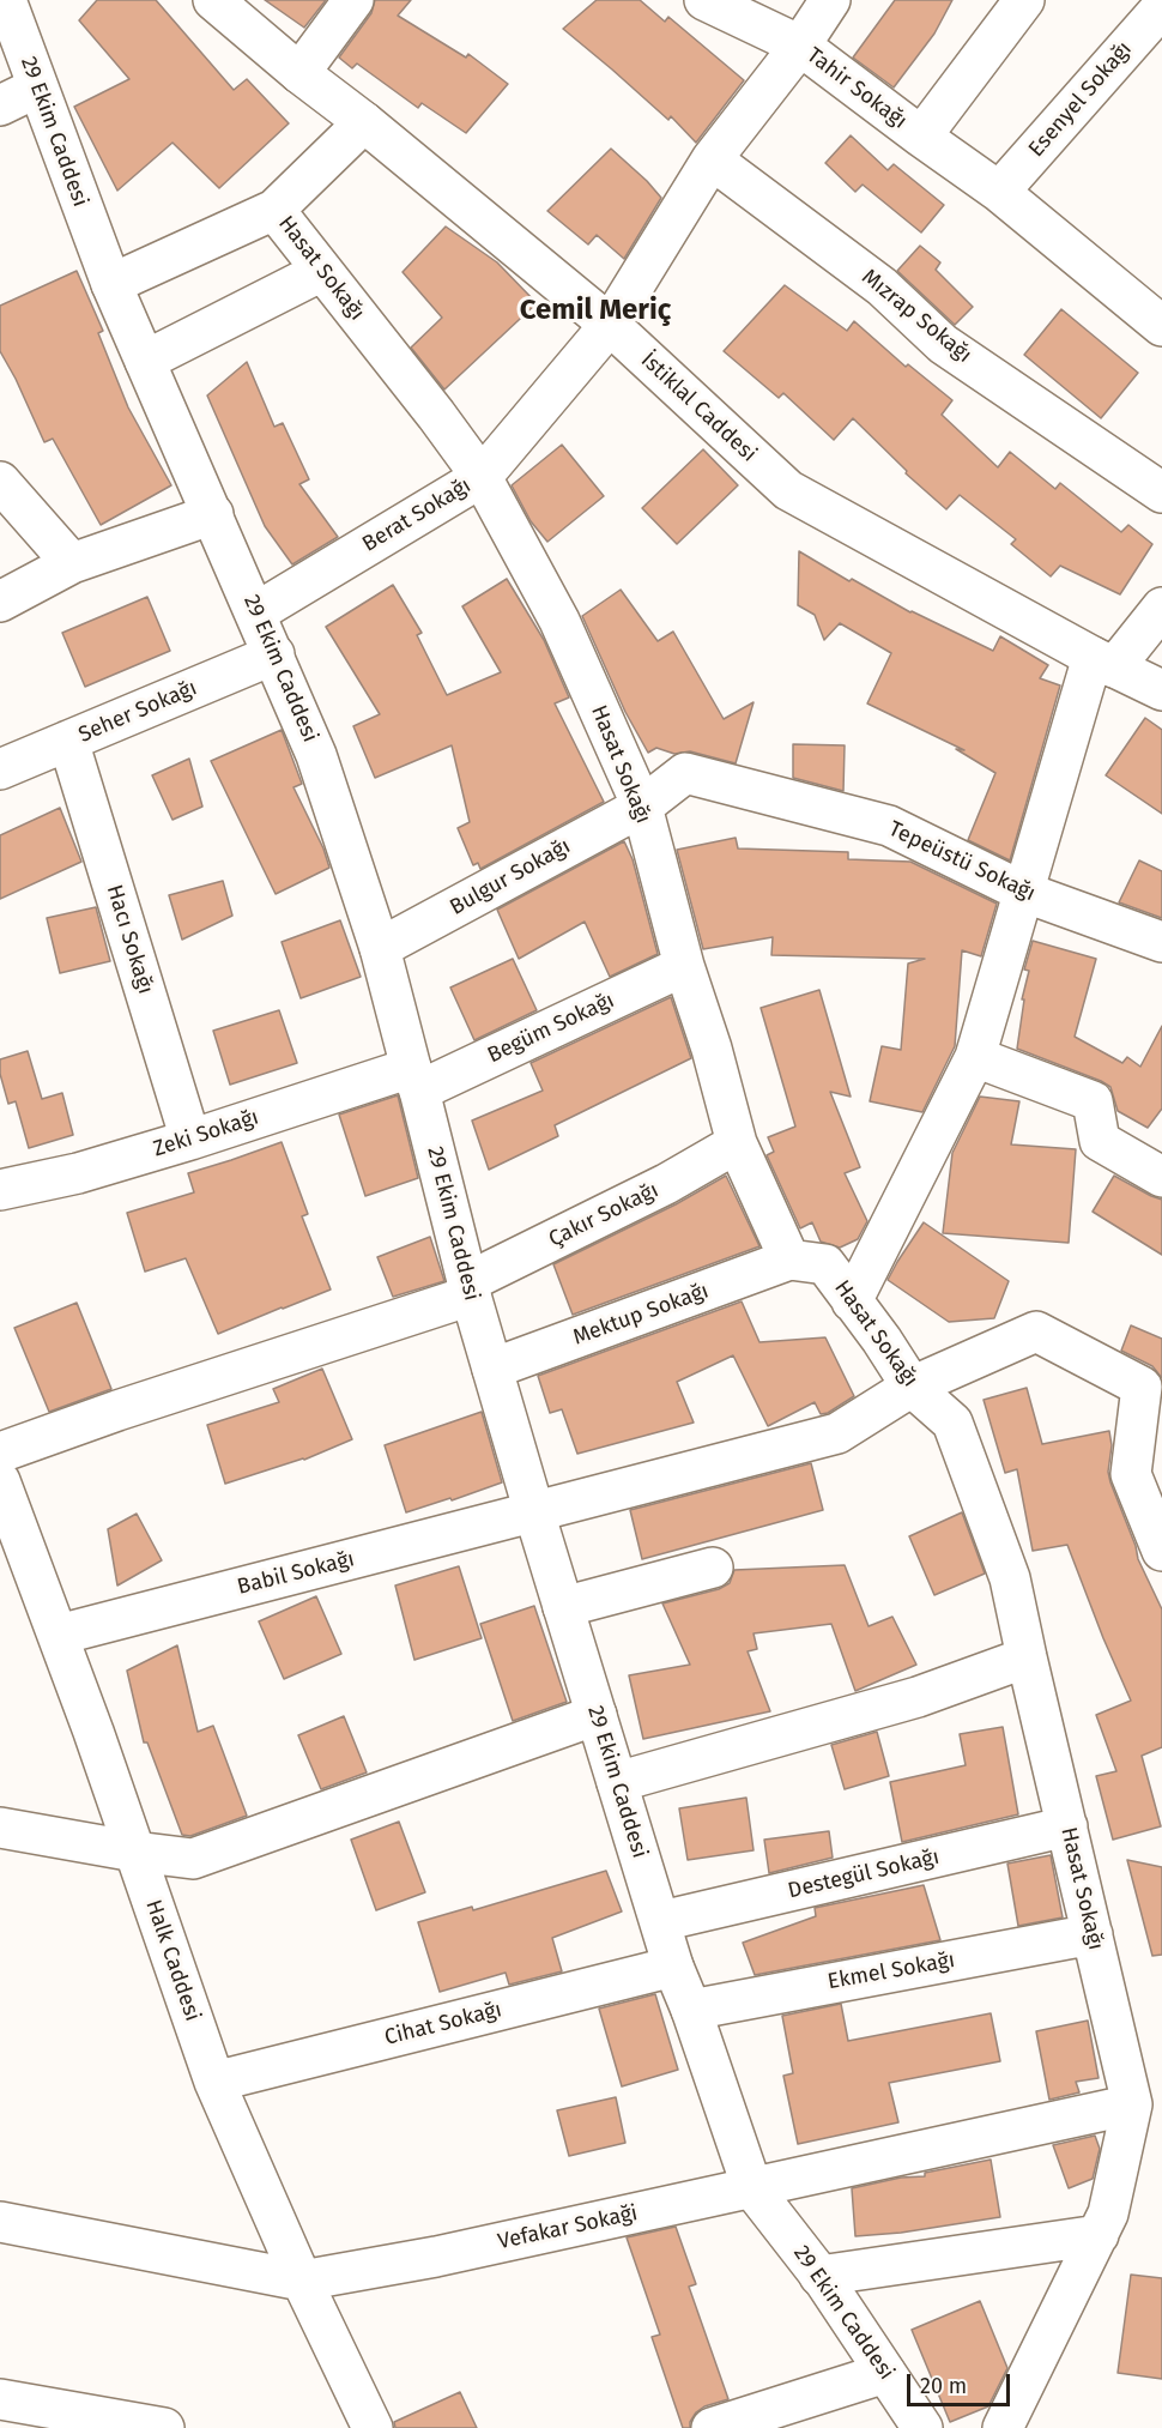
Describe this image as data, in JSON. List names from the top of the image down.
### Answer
{
  "streets": {
    "street": [
      "Tahir Sokağı",
      "Esenyel Sokağı",
      "29 Ekim Caddesi",
      "Hasat Sokağı",
      "Mızrap Sokağı",
      "İstiklal Caddesi",
      "Berat Sokağı",
      "Seher Sokağı",
      "Tepeüstü Sokağı",
      "Bulgur Sokağı",
      "Hacı Sokağı",
      "Begüm Sokağı",
      "Zeki Sokağı",
      "Çakır Sokağı",
      "Mektup Sokağı",
      "Babil Sokağı",
      "Destegül Sokağı",
      "Halk Caddesi",
      "Ekmel Sokağı",
      "Cihat Sokağı",
      "Vefakar Sokaği"
    ]
  },
  "crossings": [
    ["Tahir Sokağı", "Esenyel Sokağı"],
    ["Tahir Sokağı", "Berat Sokağı"],
    ["29 Ekim Caddesi", "Berat Sokağı"],
    ["29 Ekim Caddesi", "Seher Sokağı"],
    ["29 Ekim Caddesi", "Bulgur Sokağı"],
    ["29 Ekim Caddesi", "Begüm Sokağı"],
    ["29 Ekim Caddesi", "Zeki Sokağı"],
    ["29 Ekim Caddesi", "Çakır Sokağı"],
    ["29 Ekim Caddesi", "Mektup Sokağı"],
    ["29 Ekim Caddesi", "Babil Sokağı"],
    ["29 Ekim Caddesi", "Destegül Sokağı"],
    ["29 Ekim Caddesi", "Ekmel Sokağı"],
    ["29 Ekim Caddesi", "Cihat Sokağı"],
    ["29 Ekim Caddesi", "Vefakar Sokaği"],
    ["Hasat Sokağı", "Berat Sokağı"],
    ["Hasat Sokağı", "Tepeüstü Sokağı"],
    ["Hasat Sokağı", "Bulgur Sokağı"],
    ["Hasat Sokağı", "Begüm Sokağı"],
    ["Hasat Sokağı", "Çakır Sokağı"],
    ["Hasat Sokağı", "Mektup Sokağı"],
    ["Hasat Sokağı", "Babil Sokağı"],
    ["Hasat Sokağı", "Destegül Sokağı"],
    ["Hasat Sokağı", "Ekmel Sokağı"],
    ["Hasat Sokağı", "Vefakar Sokaği"],
    ["Mızrap Sokağı", "Berat Sokağı"],
    ["İstiklal Caddesi", "Berat Sokağı"],
    ["Seher Sokağı", "Hacı Sokağı"],
    ["Tepeüstü Sokağı", "Bulgur Sokağı"],
    ["Hacı Sokağı", "Zeki Sokağı"],
    ["Begüm Sokağı", "Zeki Sokağı"],
    ["Babil Sokağı", "Halk Caddesi"],
    ["Halk Caddesi", "Cihat Sokağı"],
    ["Halk Caddesi", "Vefakar Sokaği"]
  ],
  "districts": ["Cemil Meriç"],
  "scale_bar": "20 m"
}
